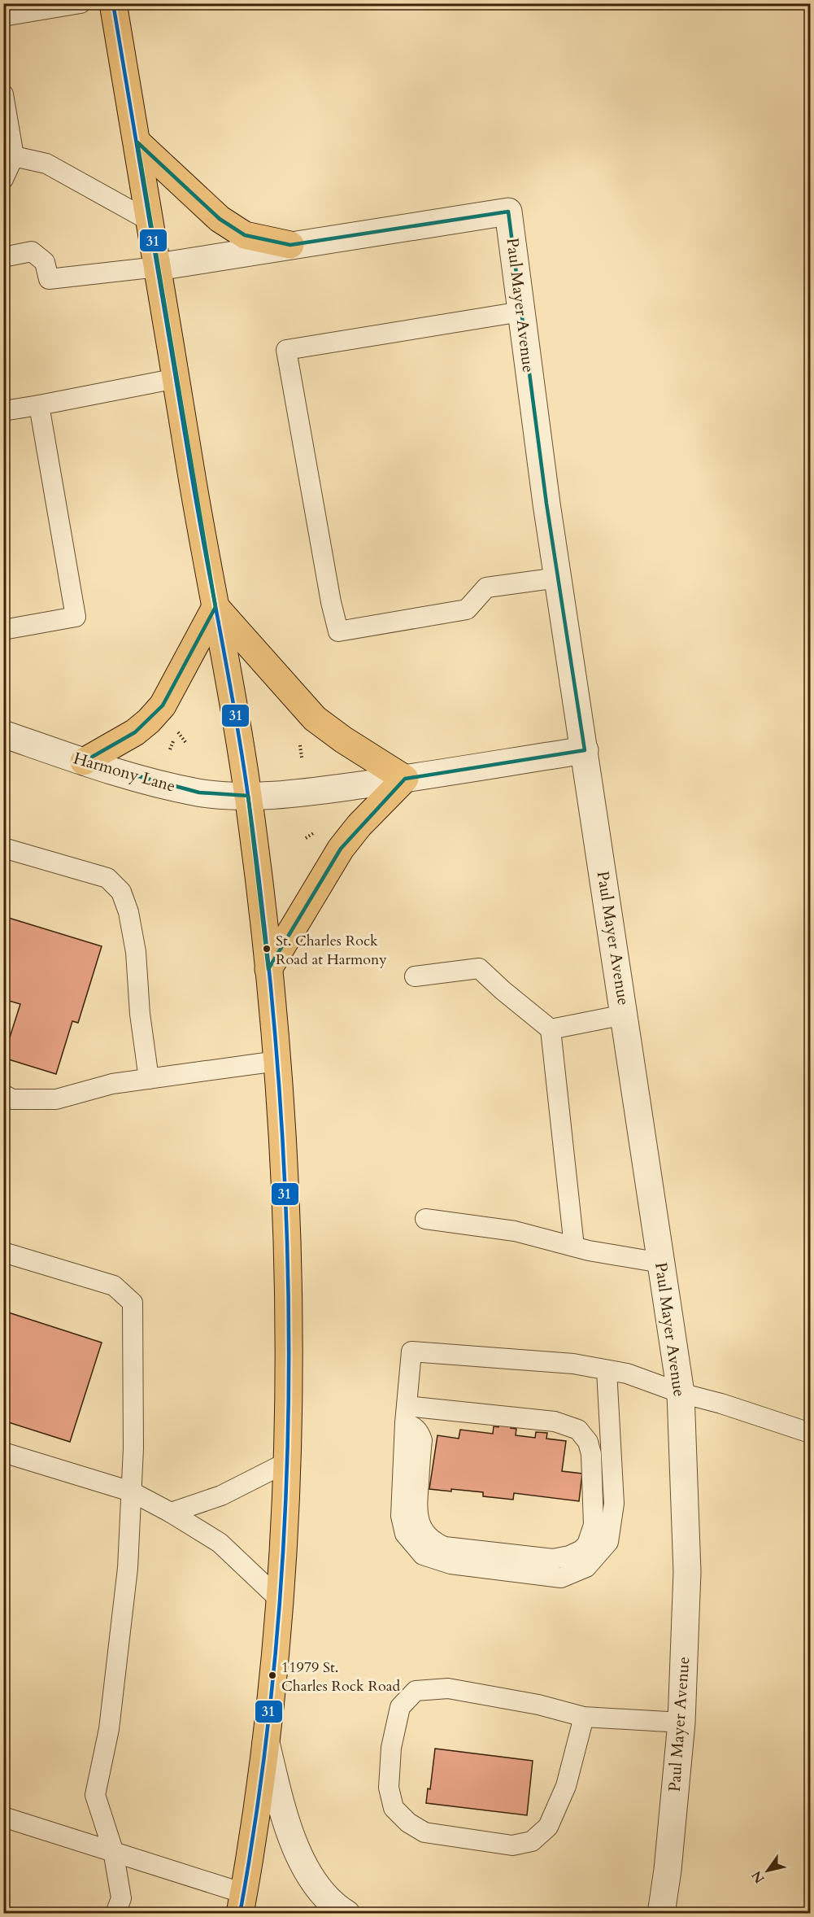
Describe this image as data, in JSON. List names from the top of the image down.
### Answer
{
  "streets": {
    "street": ["Paul Mayer Avenue", "Harmony Lane"]
  },
  "places": ["St. Charles Rock Road at Harmony", "11979 St. Charles Rock Road"],
  "lines": ["transit line 31"],
  "north": "bottom left"
}
